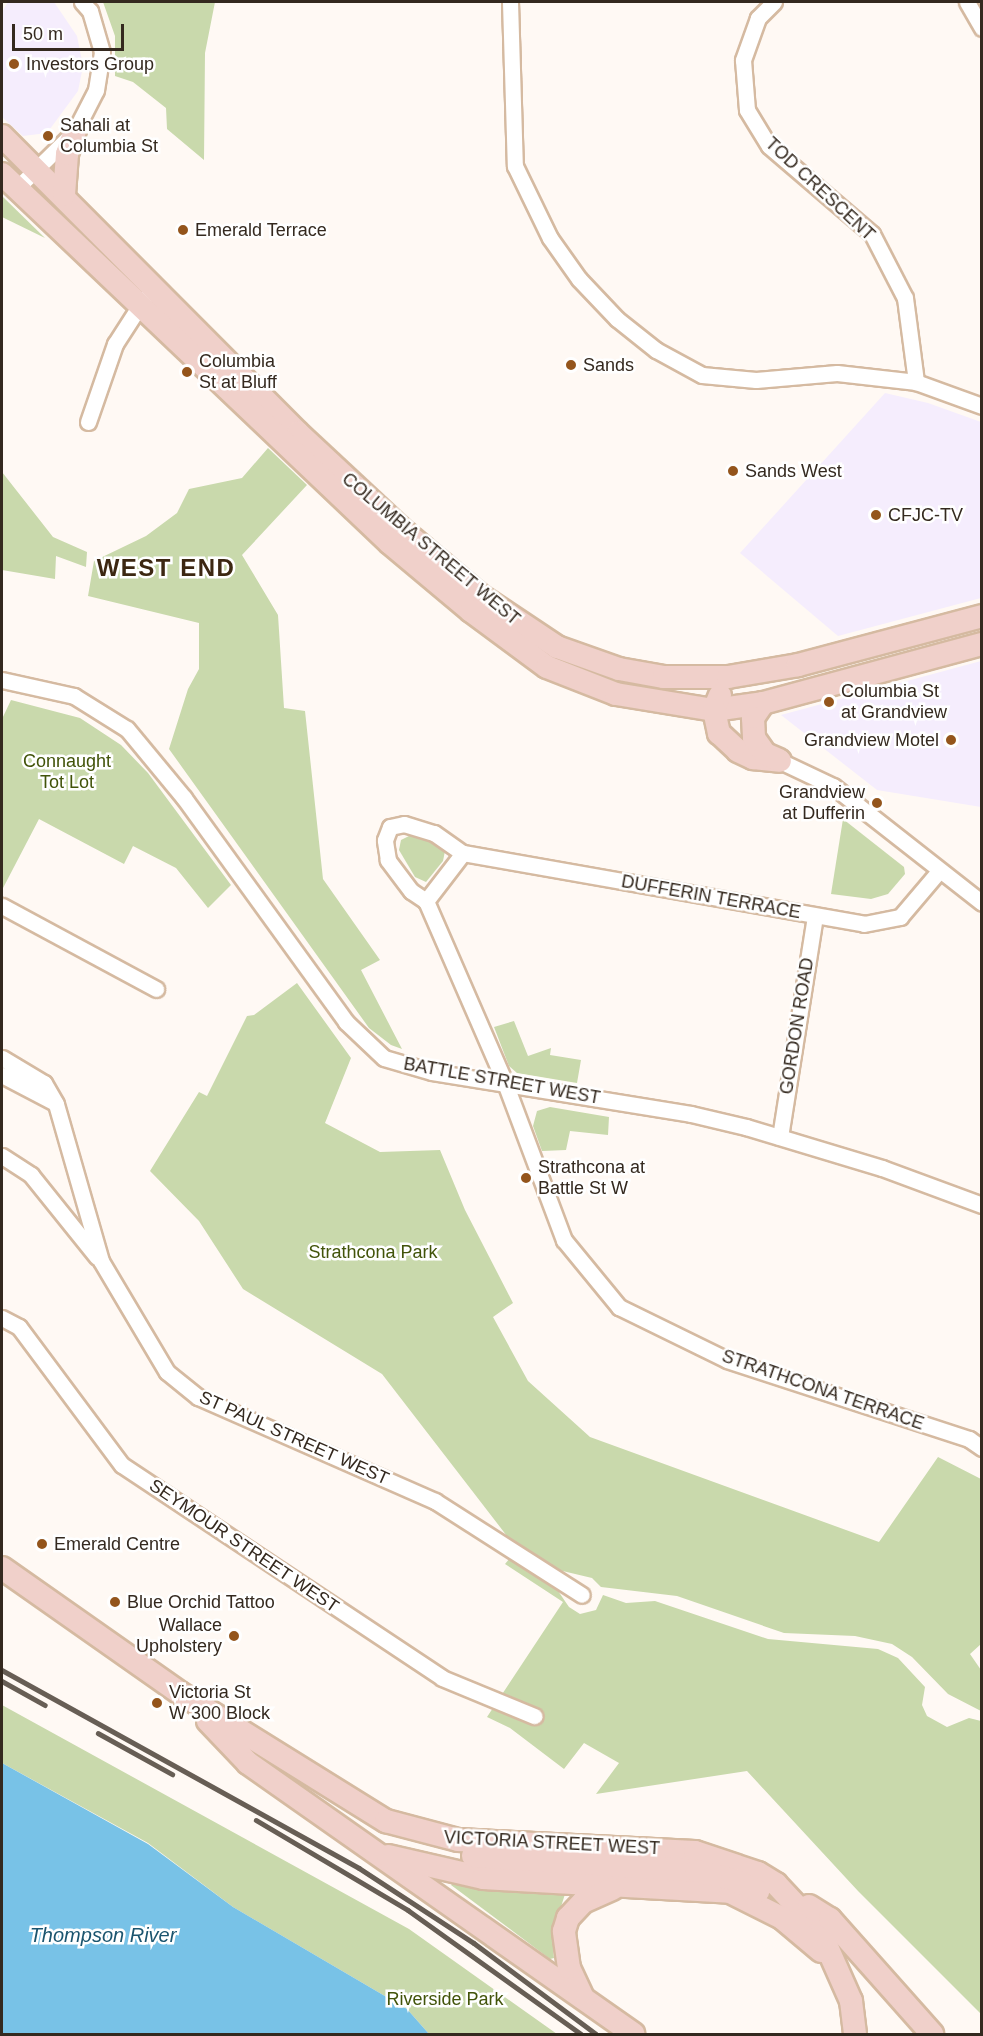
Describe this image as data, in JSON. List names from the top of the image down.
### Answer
{
  "streets": {
    "main road": ["COLUMBIA STREET WEST", "VICTORIA STREET WEST"],
    "street": [
      "TOD CRESCENT",
      "DUFFERIN TERRACE",
      "GORDON ROAD",
      "BATTLE STREET WEST",
      "STRATHCONA TERRACE",
      "ST PAUL STREET WEST",
      "SEYMOUR STREET WEST"
    ]
  },
  "crossings": [
    ["DUFFERIN TERRACE", "GORDON ROAD"],
    ["DUFFERIN TERRACE", "STRATHCONA TERRACE"],
    ["GORDON ROAD", "BATTLE STREET WEST"],
    ["BATTLE STREET WEST", "STRATHCONA TERRACE"]
  ],
  "districts": ["WEST END"],
  "water": ["Thompson River"],
  "parks": ["Connaught Tot Lot", "Strathcona Park", "Riverside Park"],
  "places": [
    "Investors Group",
    "Sahali at Columbia St",
    "Emerald Terrace",
    "Sands",
    "Columbia St at Bluff",
    "Sands West",
    "CFJC-TV",
    "Columbia St at Grandview",
    "Grandview Motel",
    "Grandview at Dufferin",
    "Strathcona at Battle St W",
    "Emerald Centre",
    "Blue Orchid Tattoo",
    "Wallace Upholstery",
    "Victoria St W 300 Block"
  ],
  "scale_bar": "50 m"
}
